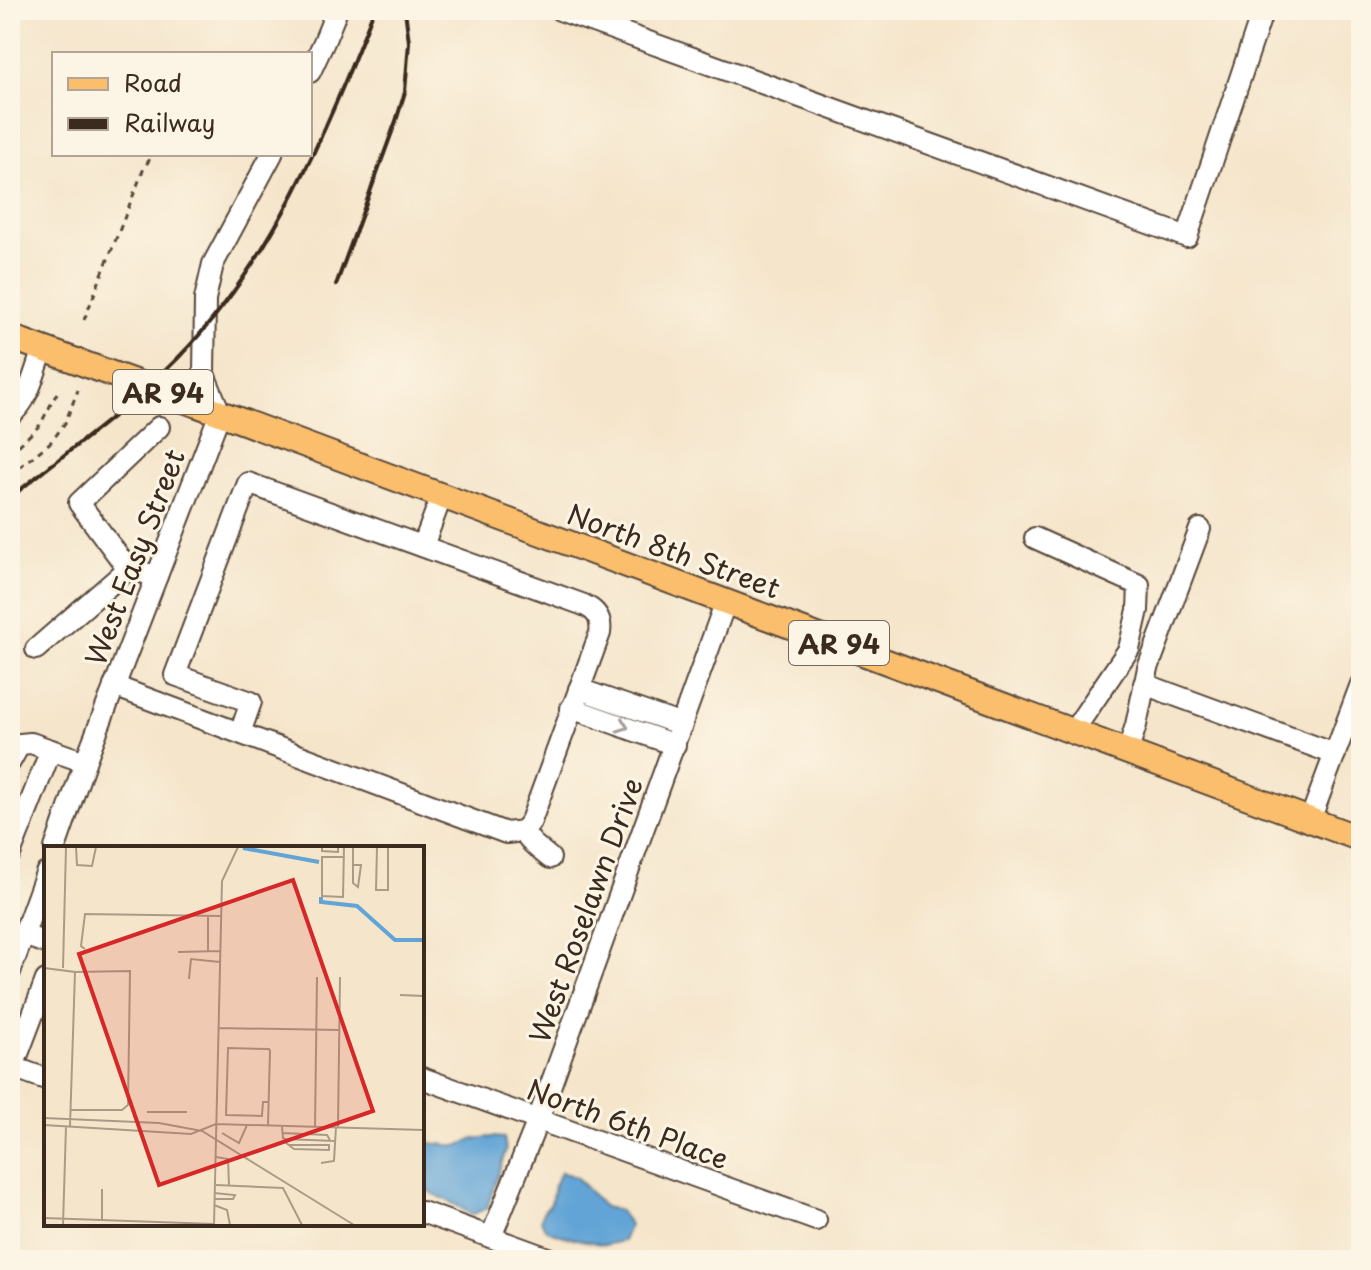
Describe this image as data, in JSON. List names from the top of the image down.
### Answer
{
  "streets": {
    "main road": ["AR 94", "North 8th Street"],
    "street": ["West Easy Street", "West Roselawn Drive", "North 6th Place"]
  },
  "crossings": [
    ["North 8th Street", "West Easy Street"],
    ["North 8th Street", "West Roselawn Drive"],
    ["West Roselawn Drive", "North 6th Place"]
  ],
  "legend": ["Road", "Railway"]
}
